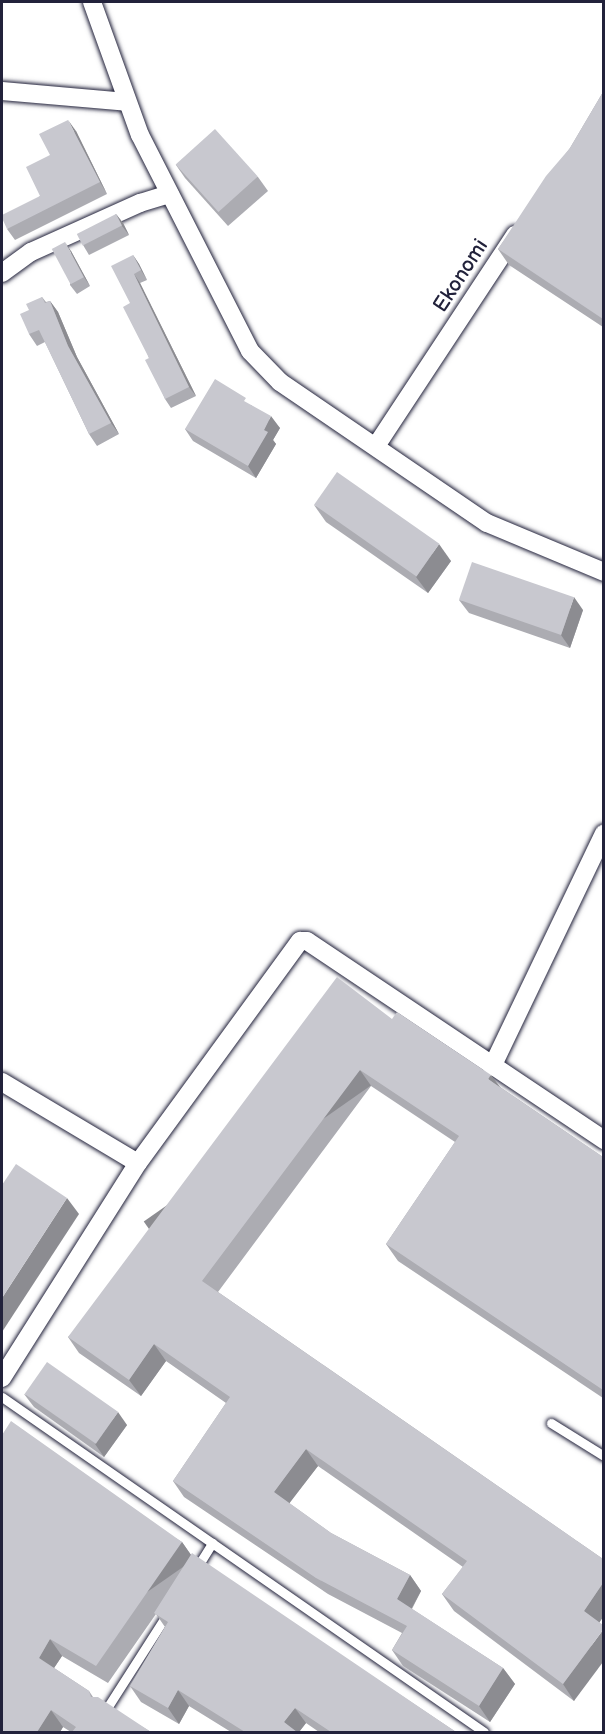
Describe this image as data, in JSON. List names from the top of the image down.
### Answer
{
  "streets": {
    "street": ["Ekonomi"]
  }
}
